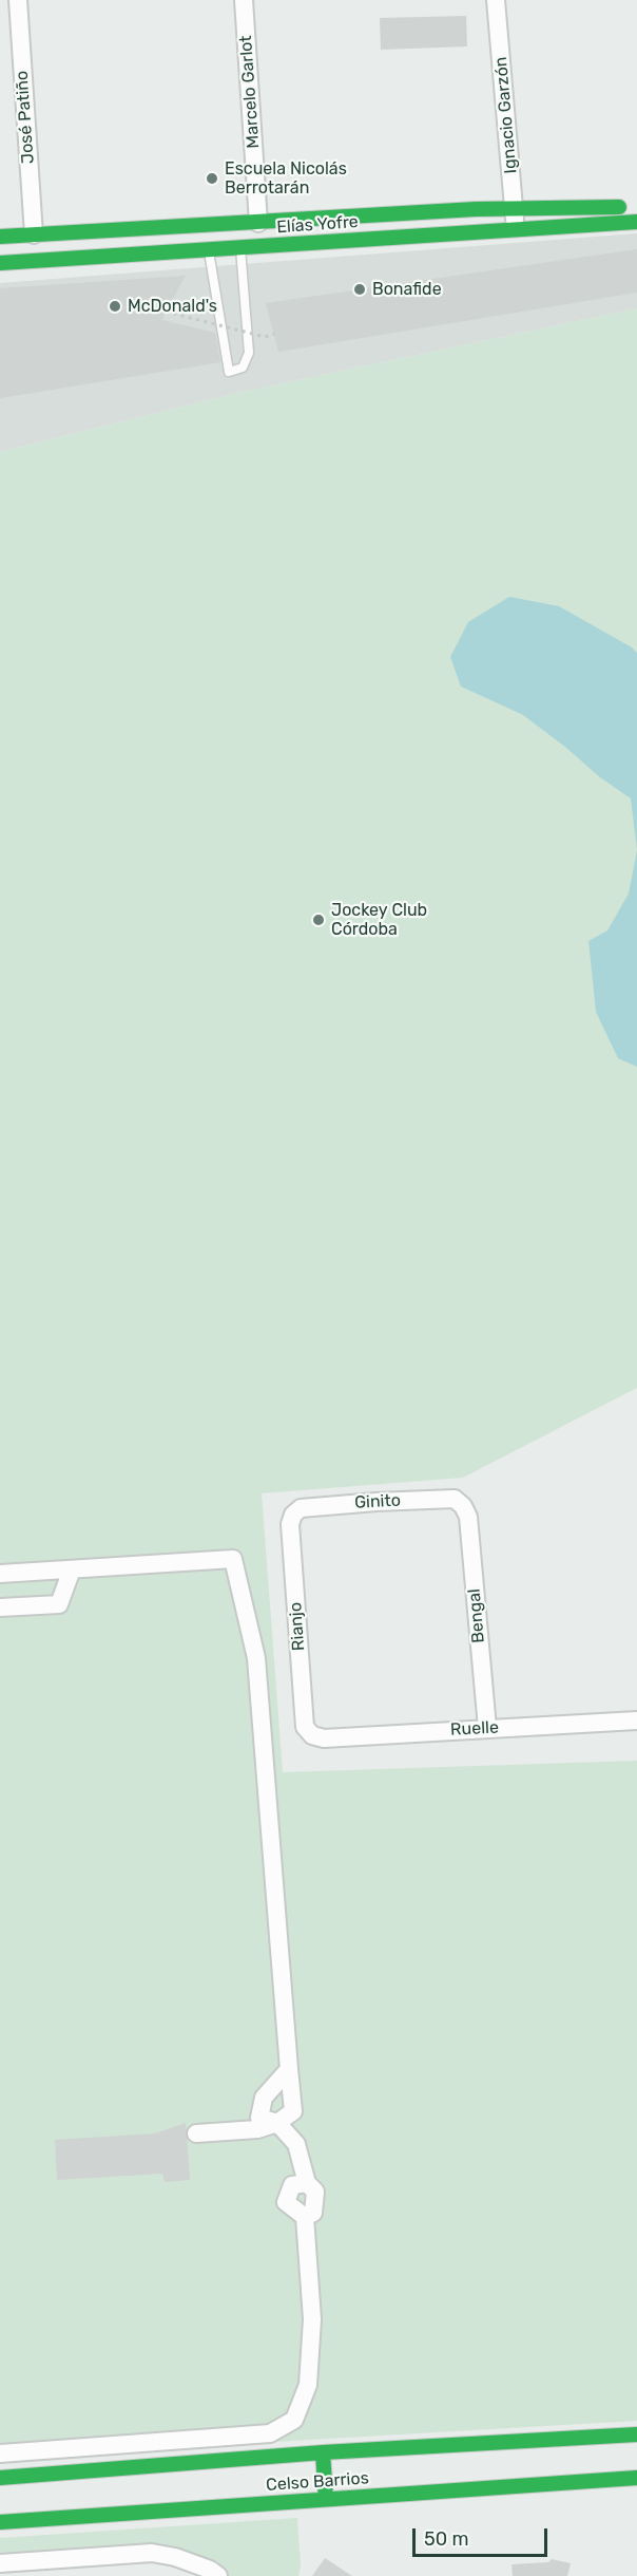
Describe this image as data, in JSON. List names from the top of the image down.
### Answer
{
  "streets": {
    "main road": ["Elías Yofre", "Celso Barrios"],
    "street": [
      "Marcelo Garlot",
      "Ignacio Garzón",
      "José Patiño",
      "Ginito",
      "Bengal",
      "Rianjo",
      "Ruelle"
    ]
  },
  "crossings": [
    ["Marcelo Garlot", "Elías Yofre"],
    ["Ignacio Garzón", "Elías Yofre"],
    ["José Patiño", "Elías Yofre"],
    ["Ginito", "Bengal"],
    ["Ginito", "Rianjo"],
    ["Bengal", "Ruelle"],
    ["Rianjo", "Ruelle"]
  ],
  "places": [
    "Escuela Nicolás Berrotarán",
    "Bonafide",
    "McDonald's",
    "Jockey Club Córdoba"
  ],
  "scale_bar": "50 m"
}
